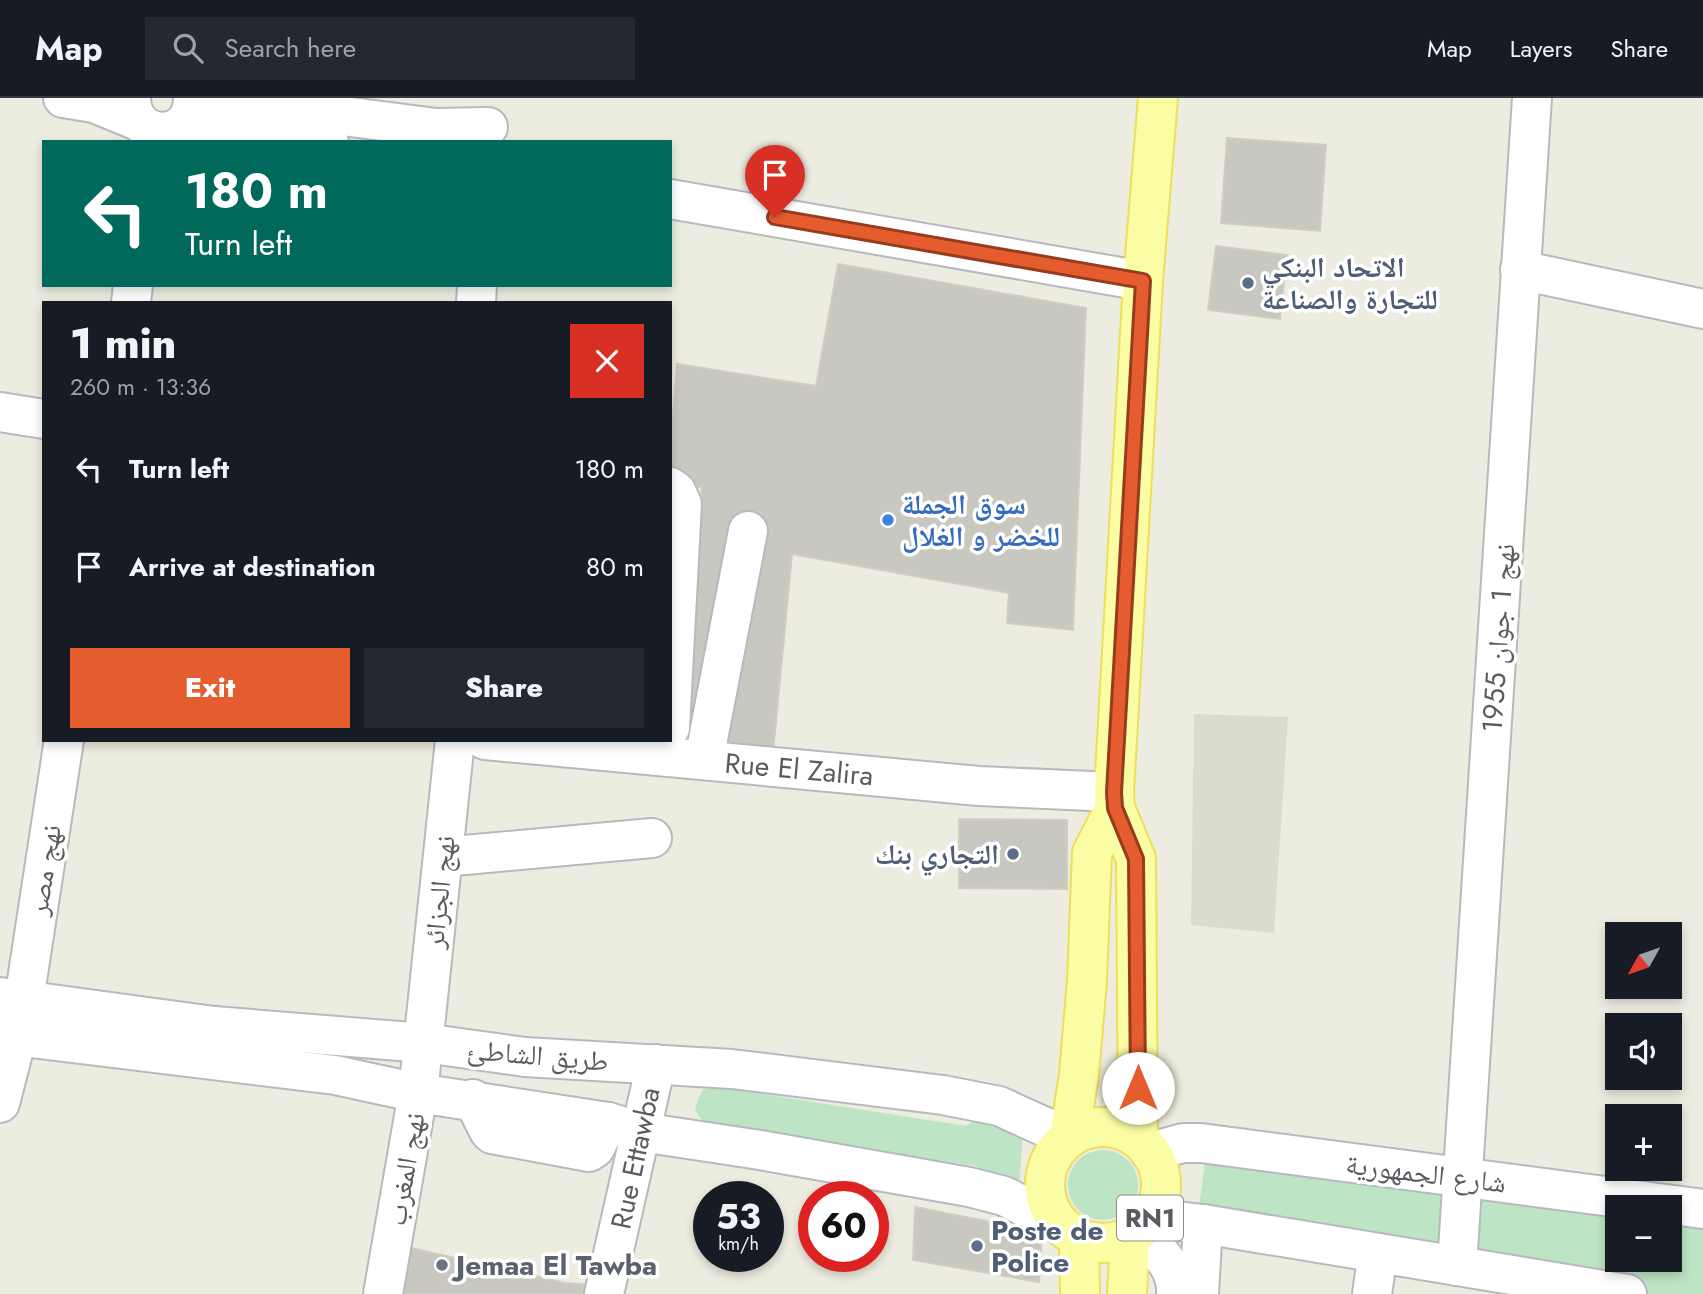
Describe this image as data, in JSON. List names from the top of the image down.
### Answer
{
  "streets": {
    "main road": ["RN1"],
    "street": [
      "نهج 1 جوان 1955",
      "Rue El Zalira",
      "نهج مصر",
      "نهج الجزائر",
      "طريق الشاطئ",
      "Rue Ettawba",
      "نهج المغرب",
      "شارع الجمهورية"
    ]
  },
  "crossings": [
    ["نهج 1 جوان 1955", "شارع الجمهورية"],
    ["Rue El Zalira", "RN1"],
    ["نهج مصر", "طريق الشاطئ"],
    ["نهج الجزائر", "طريق الشاطئ"],
    ["نهج الجزائر", "نهج المغرب"],
    ["طريق الشاطئ", "Rue Ettawba"],
    ["طريق الشاطئ", "نهج المغرب"],
    ["طريق الشاطئ", "شارع الجمهورية"],
    ["طريق الشاطئ", "RN1"],
    ["شارع الجمهورية", "RN1"]
  ],
  "places": [
    "الاتحاد البنكي للتجارة والصناعة",
    "سوق الجملة للخضر و الغلال",
    "التجاري بنك",
    "Poste de Police",
    "Jemaa El Tawba"
  ],
  "north": "bottom left",
  "page": {
    "header": "Map",
    "search": "Search here",
    "nav": ["Map", "Layers", "Share"],
    "turn": ["180 m", "Turn left"],
    "heading": ["1 min", "260 m · 13:36"],
    "list": [
      {
        "name": "Turn left",
        "value": "180 m"
      },
      {
        "name": "Arrive at destination",
        "value": "80 m"
      }
    ],
    "buttons": ["Exit", "Share"],
    "map_buttons": ["+", "−"],
    "speed": "53 km/h",
    "limit": "60"
  }
}
